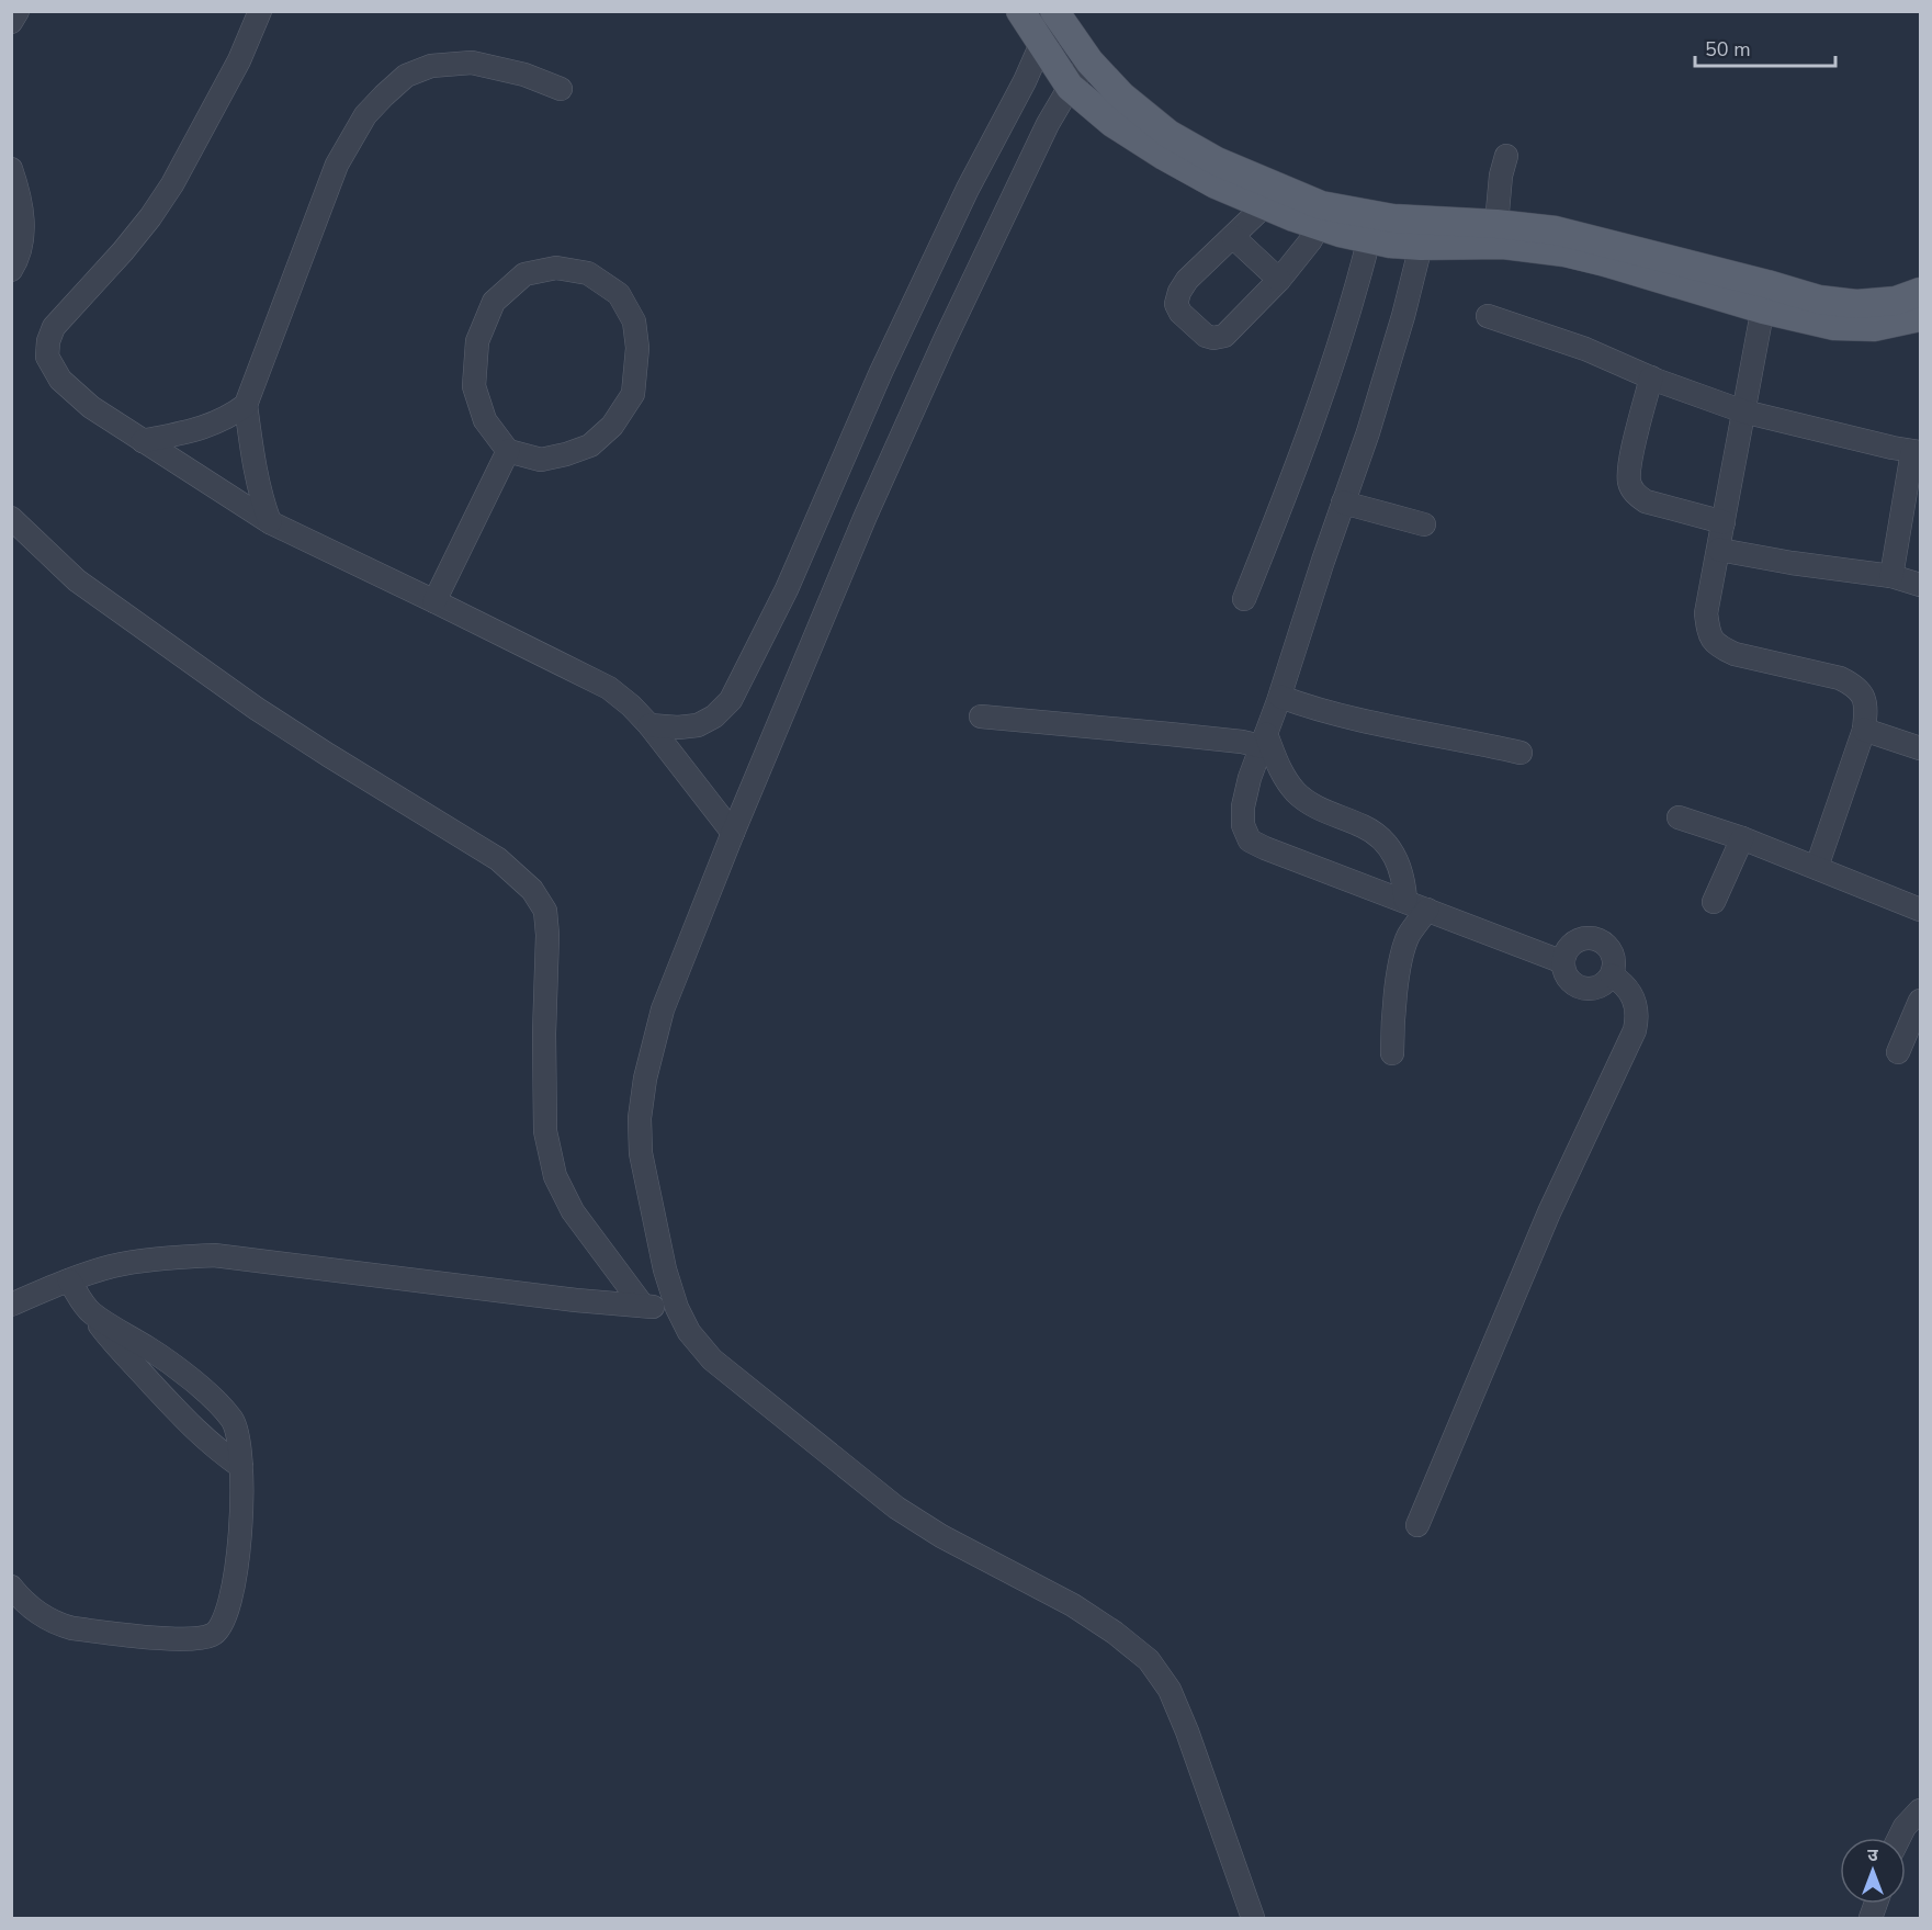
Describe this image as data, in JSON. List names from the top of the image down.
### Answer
{
  "scale_bar": "50 m",
  "north": "top"
}
